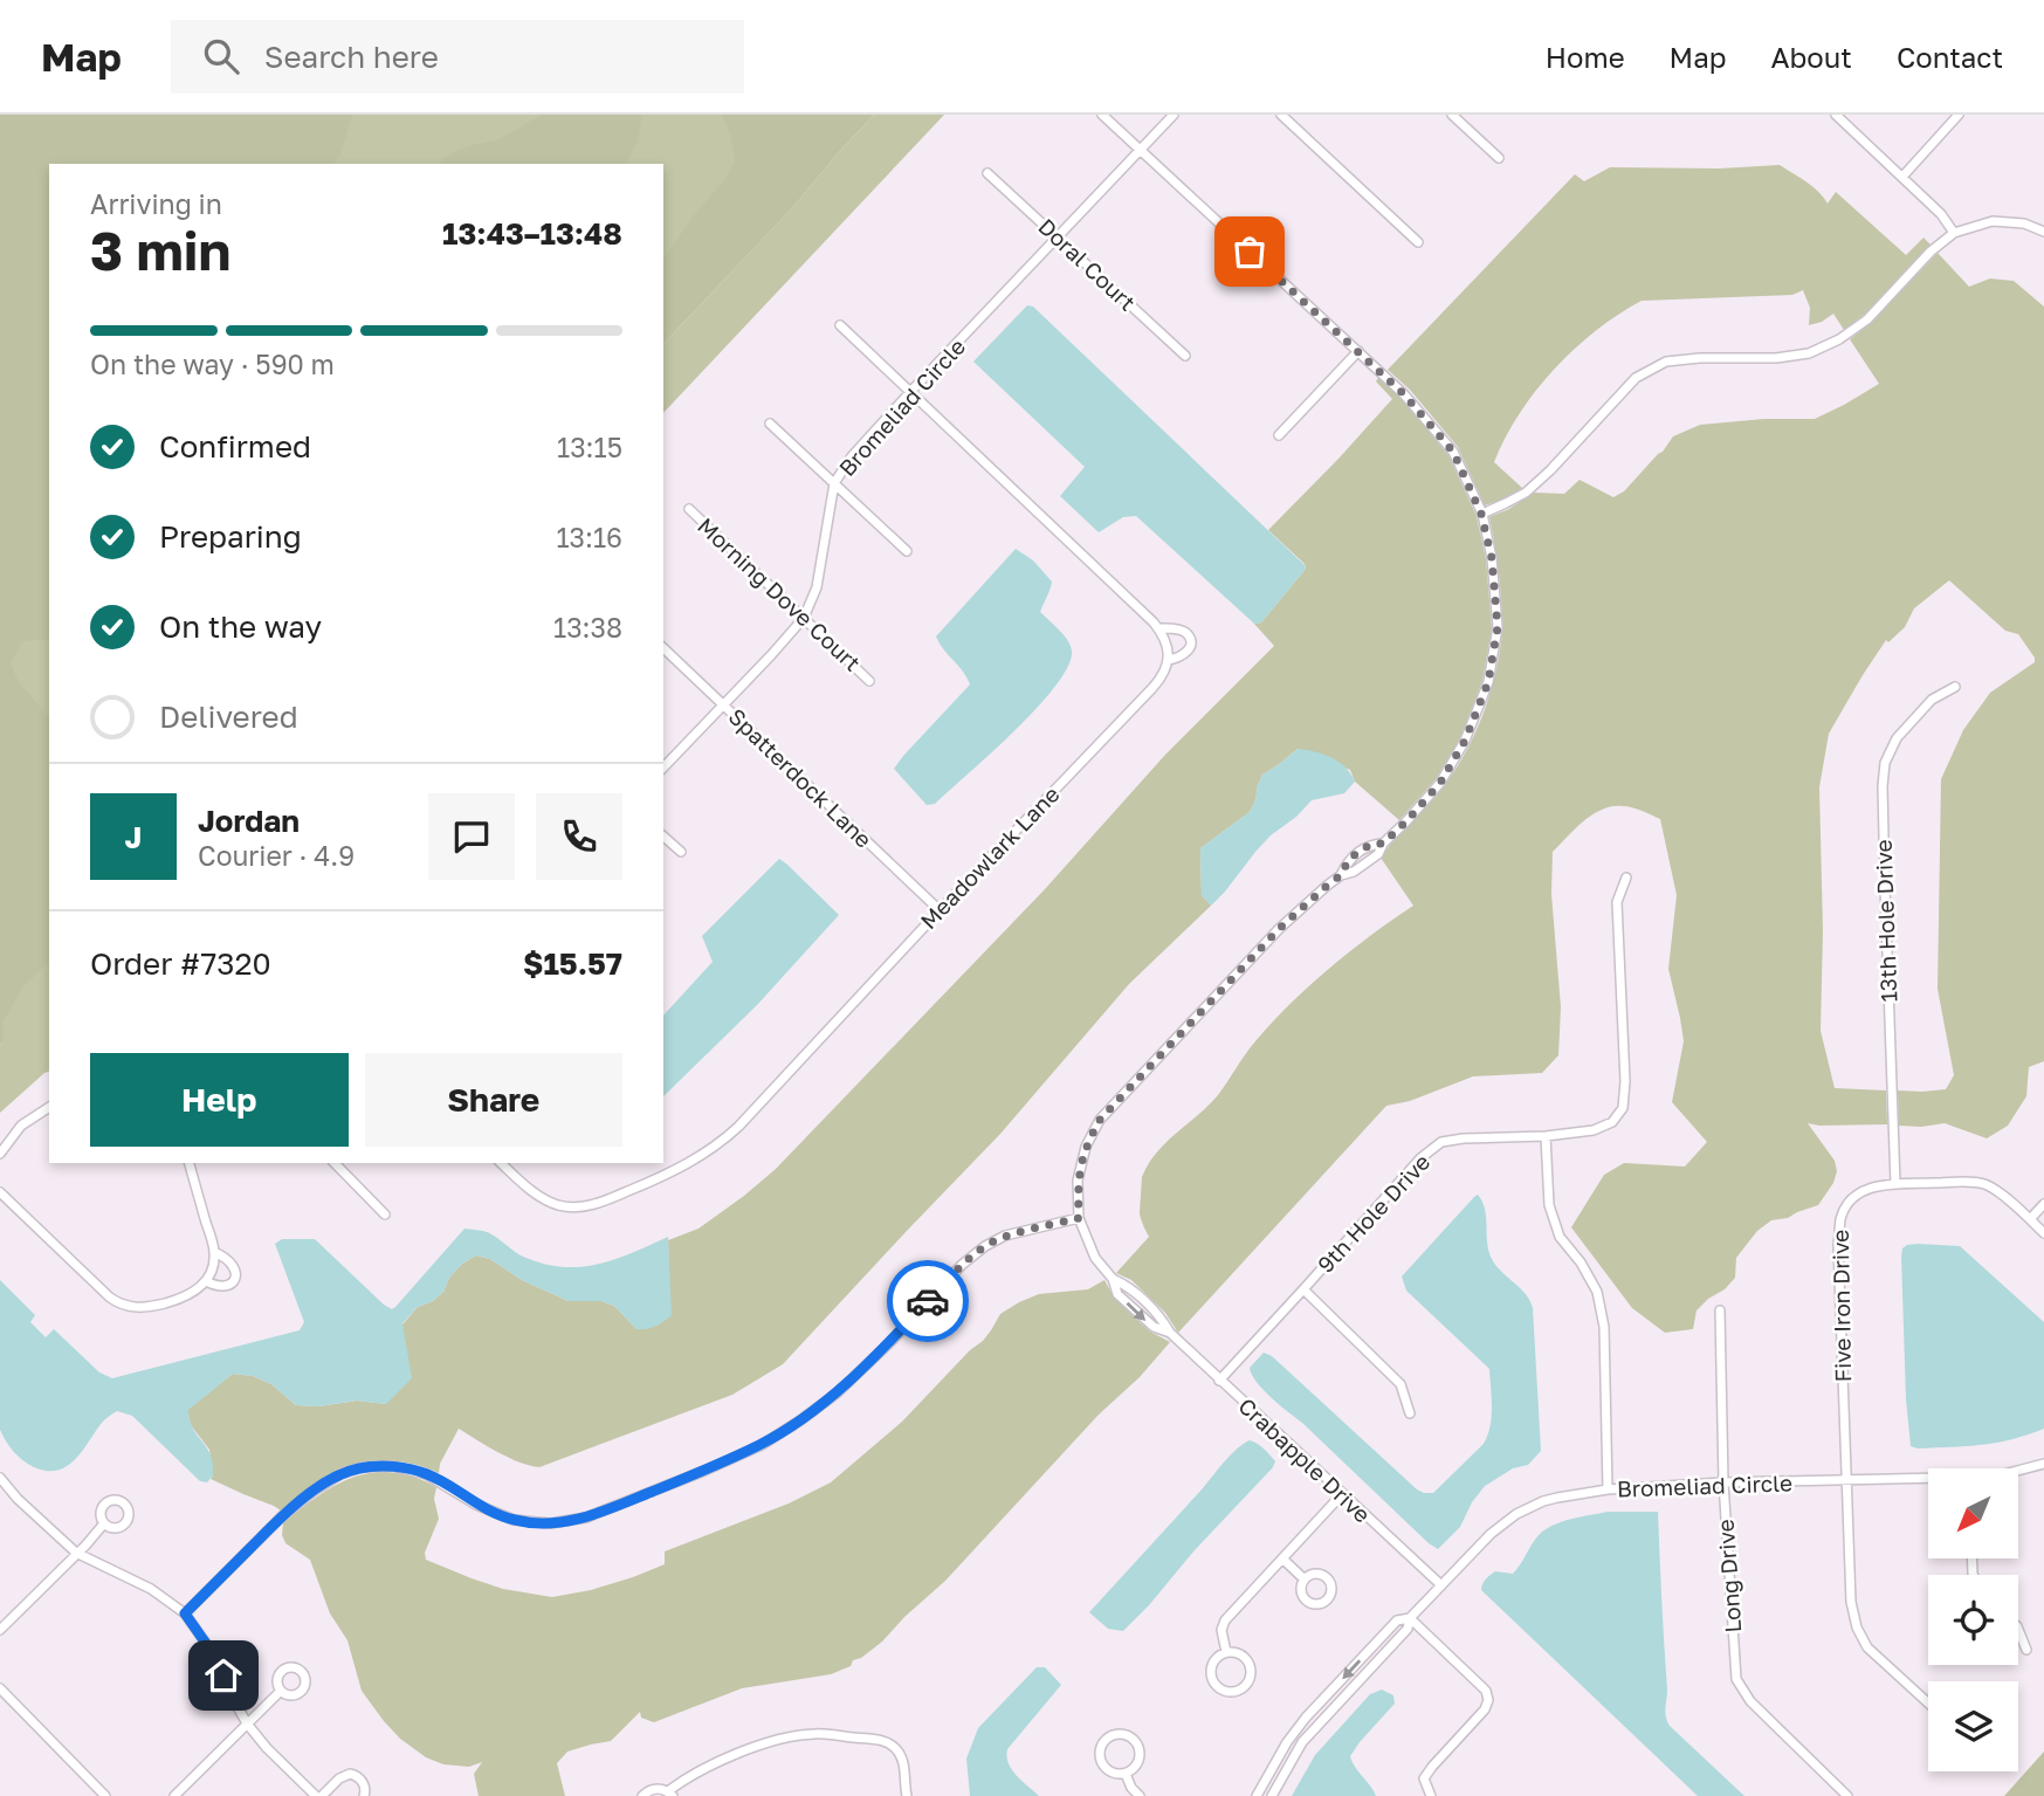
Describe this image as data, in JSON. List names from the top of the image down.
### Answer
{
  "streets": {
    "street": [
      "Doral Court",
      "Bromeliad Circle",
      "Morning Dove Court",
      "Spatterdock Lane",
      "Meadowlark Lane",
      "13th Hole Drive",
      "9th Hole Drive",
      "Five Iron Drive",
      "Crabapple Drive",
      "Long Drive"
    ]
  },
  "crossings": [
    ["Doral Court", "Bromeliad Circle"],
    ["Bromeliad Circle", "Morning Dove Court"],
    ["Bromeliad Circle", "Spatterdock Lane"],
    ["Bromeliad Circle", "Five Iron Drive"],
    ["Bromeliad Circle", "Crabapple Drive"],
    ["Bromeliad Circle", "Long Drive"],
    ["Spatterdock Lane", "Meadowlark Lane"],
    ["13th Hole Drive", "Five Iron Drive"],
    ["9th Hole Drive", "Crabapple Drive"]
  ],
  "north": "bottom left",
  "page": {
    "header": "Map",
    "search": "Search here",
    "nav": [
      "Home",
      "Map",
      "About",
      "Contact"
    ],
    "heading": ["3 min", "Arriving in", "13:43–13:48"],
    "panel": [
      "Jordan",
      "Courier · 4.9",
      "Order #7320",
      "$15.57"
    ],
    "bar": "On the way · 590 m",
    "list": [
      ["Confirmed", "13:15"],
      ["Preparing", "13:16"],
      ["On the way", "13:38"],
      "Delivered"
    ],
    "round": "J",
    "buttons": ["Help", "Share"]
  }
}
